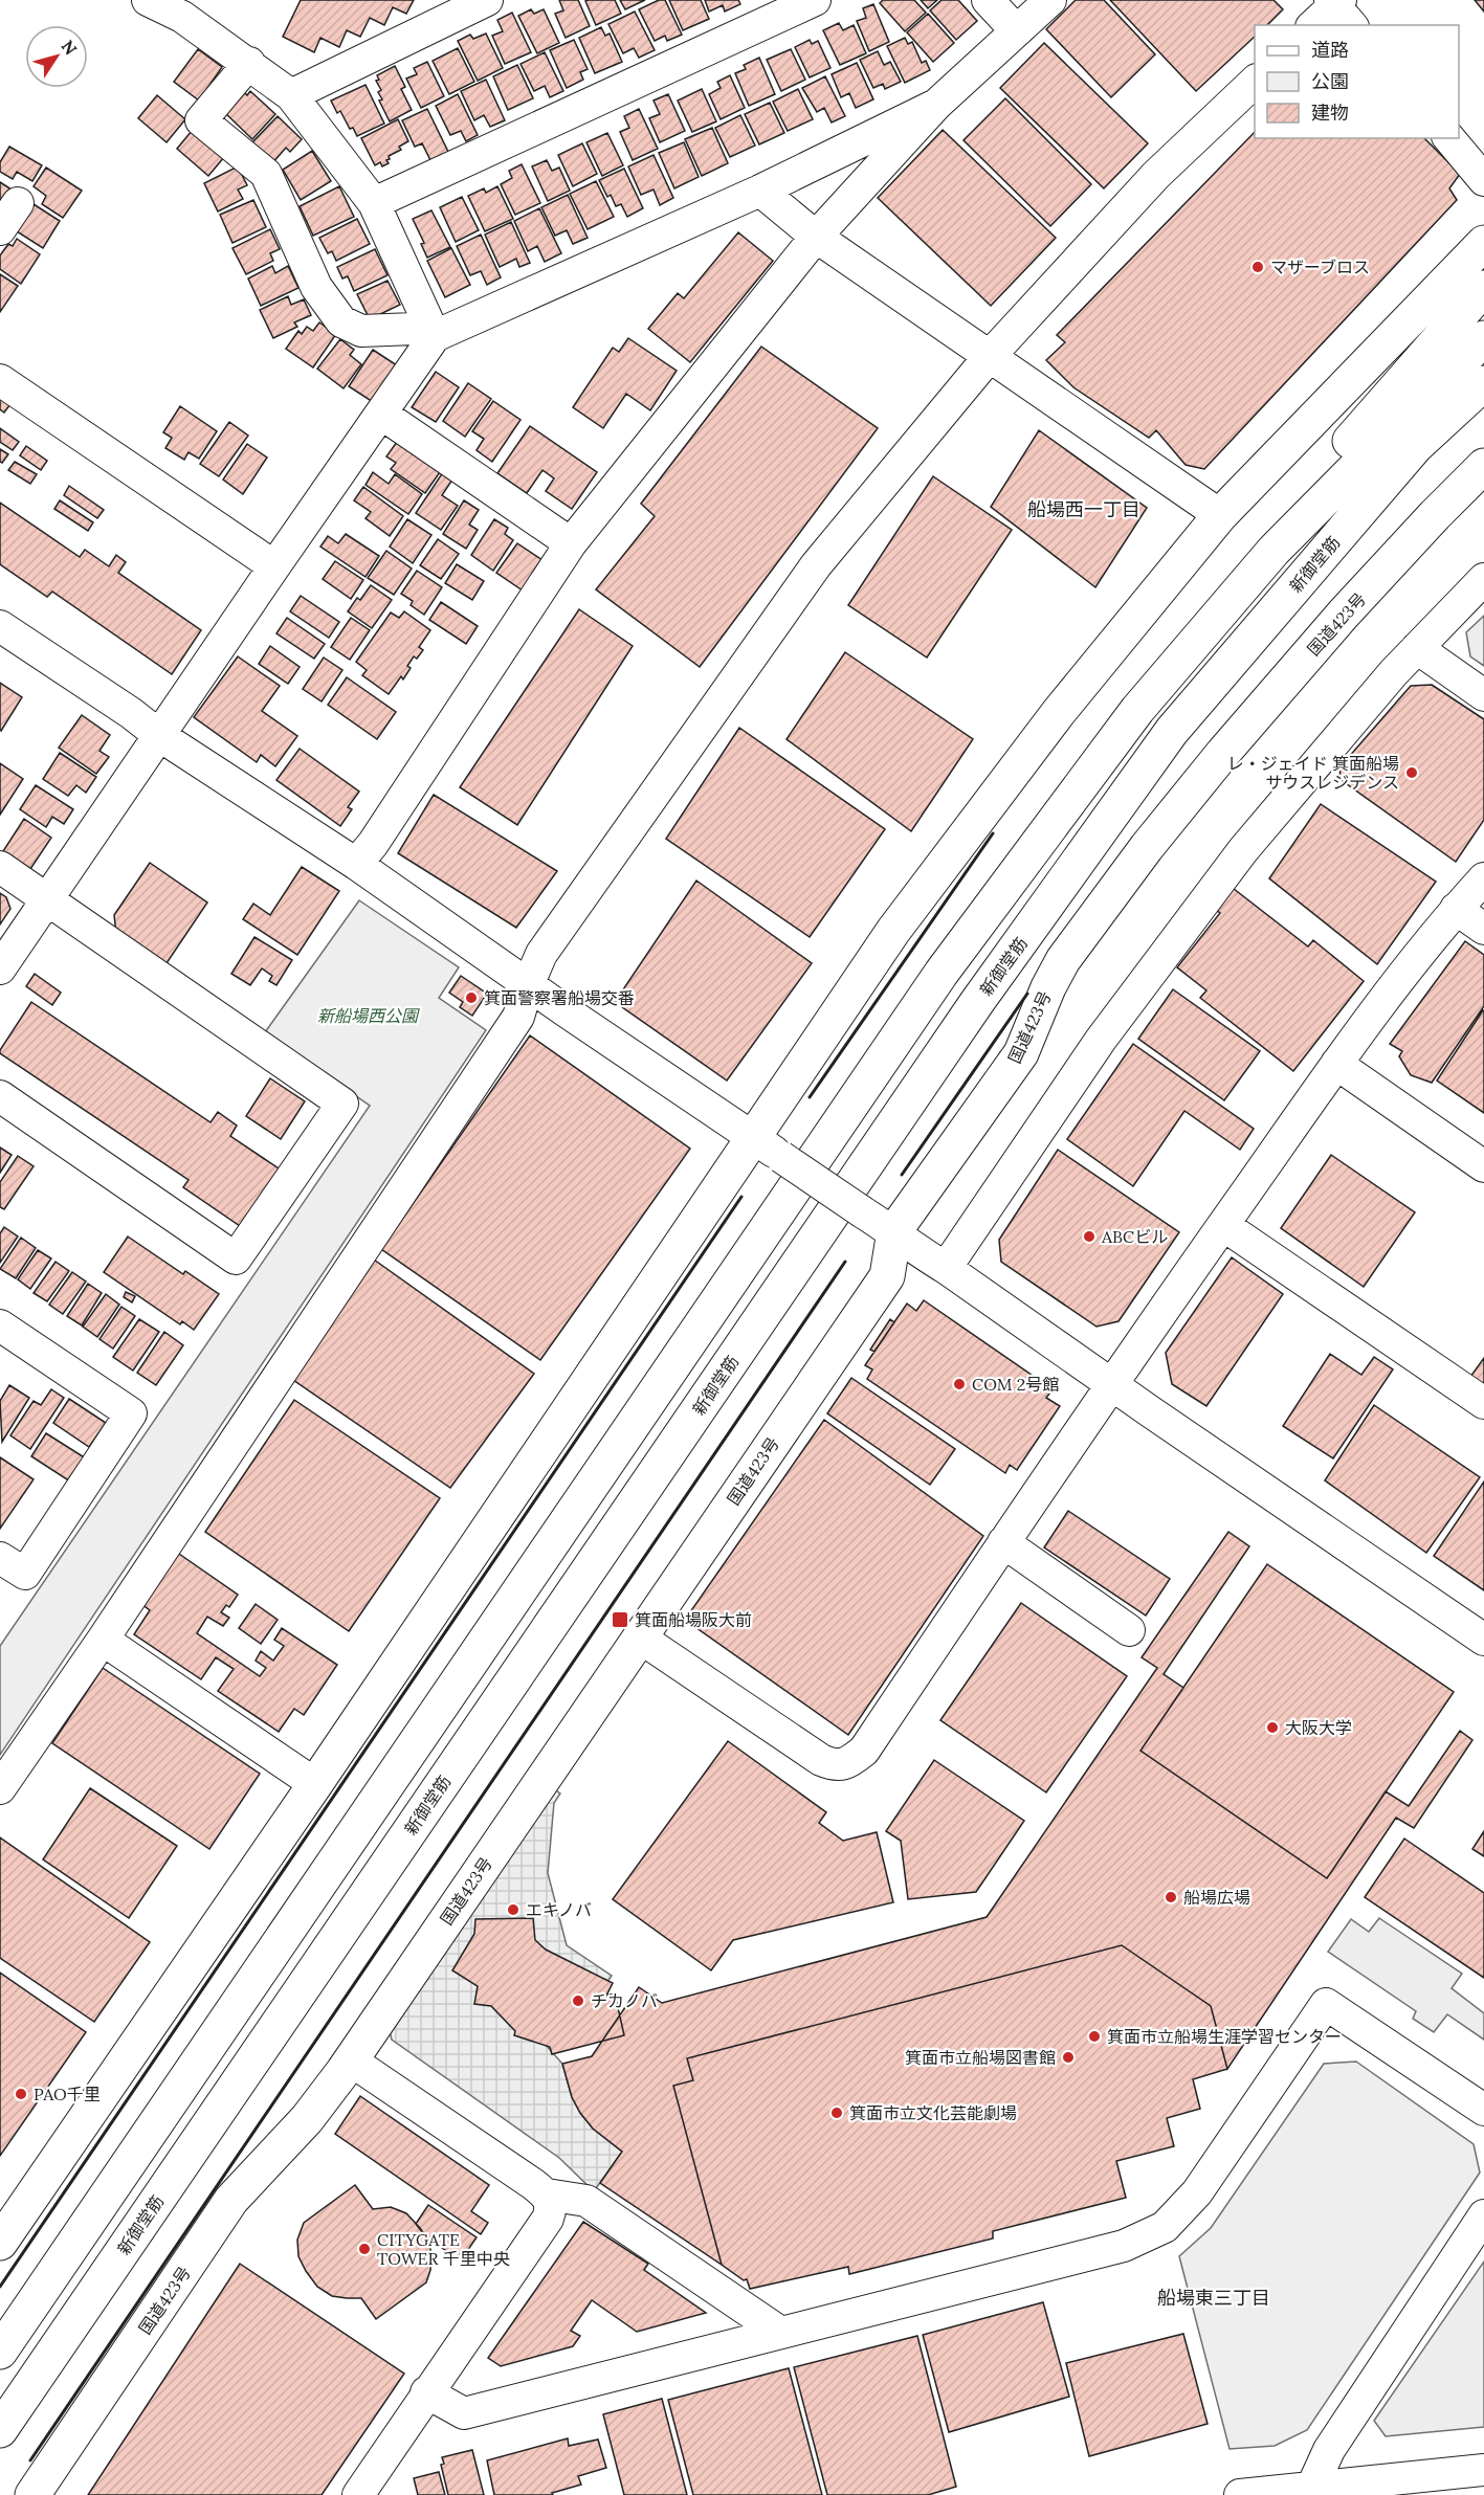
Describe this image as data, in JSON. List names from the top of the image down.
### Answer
{
  "streets": {
    "highway": ["新御堂筋", "国道423号"]
  },
  "districts": ["船場西一丁目", "船場東三丁目"],
  "parks": ["新船場西公園"],
  "places": {
    "other": [
      "マザーブロス",
      "レ・ジェイド 箕面船場 サウスレジデンス",
      "箕面警察署船場交番",
      "ABCビル",
      "COM 2号館",
      "大阪大学",
      "船場広場",
      "エキノバ",
      "チカノバ",
      "箕面市立船場生涯学習センター",
      "箕面市立船場図書館",
      "PAO千里",
      "箕面市立文化芸能劇場",
      "CITYGATE TOWER 千里中央"
    ],
    "transit": ["箕面船場阪大前"]
  },
  "legend": ["道路", "公園", "建物"],
  "north": "top right"
}
